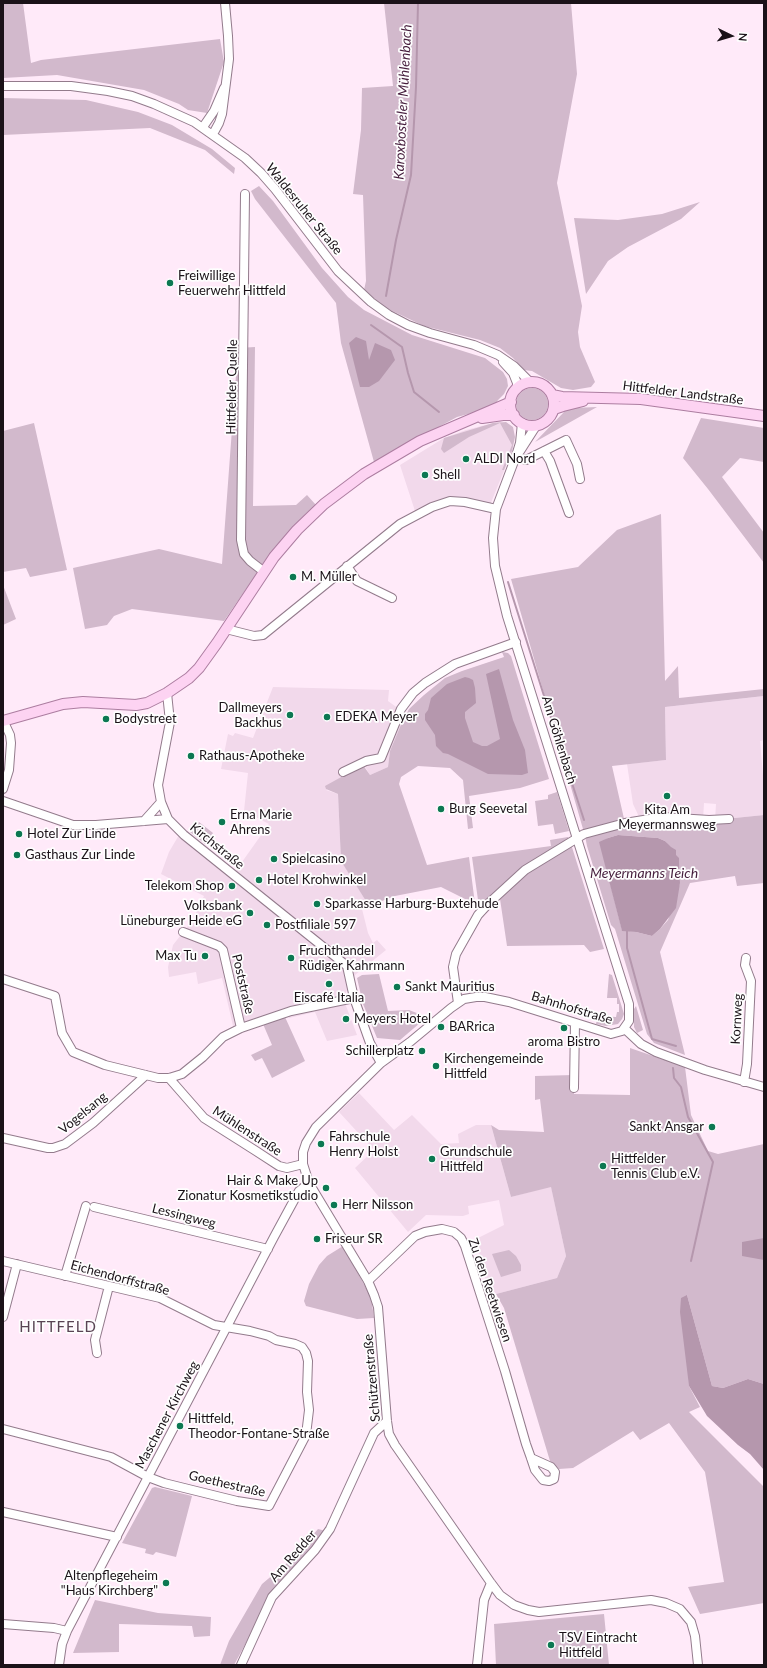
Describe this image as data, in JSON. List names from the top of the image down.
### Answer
{
  "streets": {
    "main road": ["Hittfelder Landstraße"],
    "street": [
      "Waldesruher Straße",
      "Hittfelder Quelle",
      "Am Göhlenbach",
      "Kirchstraße",
      "Poststraße",
      "Bahnhofstraße",
      "Kornweg",
      "Vogelsang",
      "Mühlenstraße",
      "Lessingweg",
      "Eichendorffstraße",
      "Zu den Reetwiesen",
      "Schützenstraße",
      "Maschener Kirchweg",
      "Goethestraße",
      "Am Redder"
    ]
  },
  "crossings": [
    ["Waldesruher Straße", "Hittfelder Landstraße"],
    ["Waldesruher Straße", "Am Göhlenbach"],
    ["Hittfelder Landstraße", "Am Göhlenbach"],
    ["Am Göhlenbach", "Bahnhofstraße"],
    ["Kirchstraße", "Bahnhofstraße"],
    ["Bahnhofstraße", "Kornweg"],
    ["Bahnhofstraße", "Mühlenstraße"],
    ["Bahnhofstraße", "Schützenstraße"],
    ["Mühlenstraße", "Schützenstraße"],
    ["Lessingweg", "Eichendorffstraße"],
    ["Lessingweg", "Maschener Kirchweg"],
    ["Eichendorffstraße", "Maschener Kirchweg"],
    ["Eichendorffstraße", "Goethestraße"],
    ["Zu den Reetwiesen", "Schützenstraße"],
    ["Schützenstraße", "Maschener Kirchweg"],
    ["Schützenstraße", "Am Redder"],
    ["Maschener Kirchweg", "Goethestraße"]
  ],
  "districts": ["HITTFELD"],
  "water": ["Karoxbosteler Mühlenbach", "Meyermanns Teich"],
  "places": [
    "Freiwillige Feuerwehr Hittfeld",
    "ALDI Nord",
    "Shell",
    "M. Müller",
    "Dallmeyers Backhus",
    "EDEKA Meyer",
    "Bodystreet",
    "Rathaus-Apotheke",
    "Kita Am Meyermannsweg",
    "Burg Seevetal",
    "Erna Marie Ahrens",
    "Hotel Zur Linde",
    "Gasthaus Zur Linde",
    "Spielcasino",
    "Hotel Krohwinkel",
    "Telekom Shop",
    "Sparkasse Harburg-Buxtehude",
    "Volksbank Lüneburger Heide eG",
    "Postfiliale 597",
    "Max Tu",
    "Fruchthandel Rüdiger Kahrmann",
    "Eiscafé Italia",
    "Sankt Mauritius",
    "Meyers Hotel",
    "BARrica",
    "aroma Bistro",
    "Schillerplatz",
    "Kirchengemeinde Hittfeld",
    "Sankt Ansgar",
    "Fahrschule Henry Holst",
    "Grundschule Hittfeld",
    "Hittfelder Tennis Club e.V.",
    "Hair & Make Up Zionatur Kosmetikstudio",
    "Herr Nilsson",
    "Friseur SR",
    "Hittfeld, Theodor-Fontane-Straße",
    "Altenpflegeheim \"Haus Kirchberg\"",
    "TSV Eintracht Hittfeld"
  ],
  "north": "right"
}
